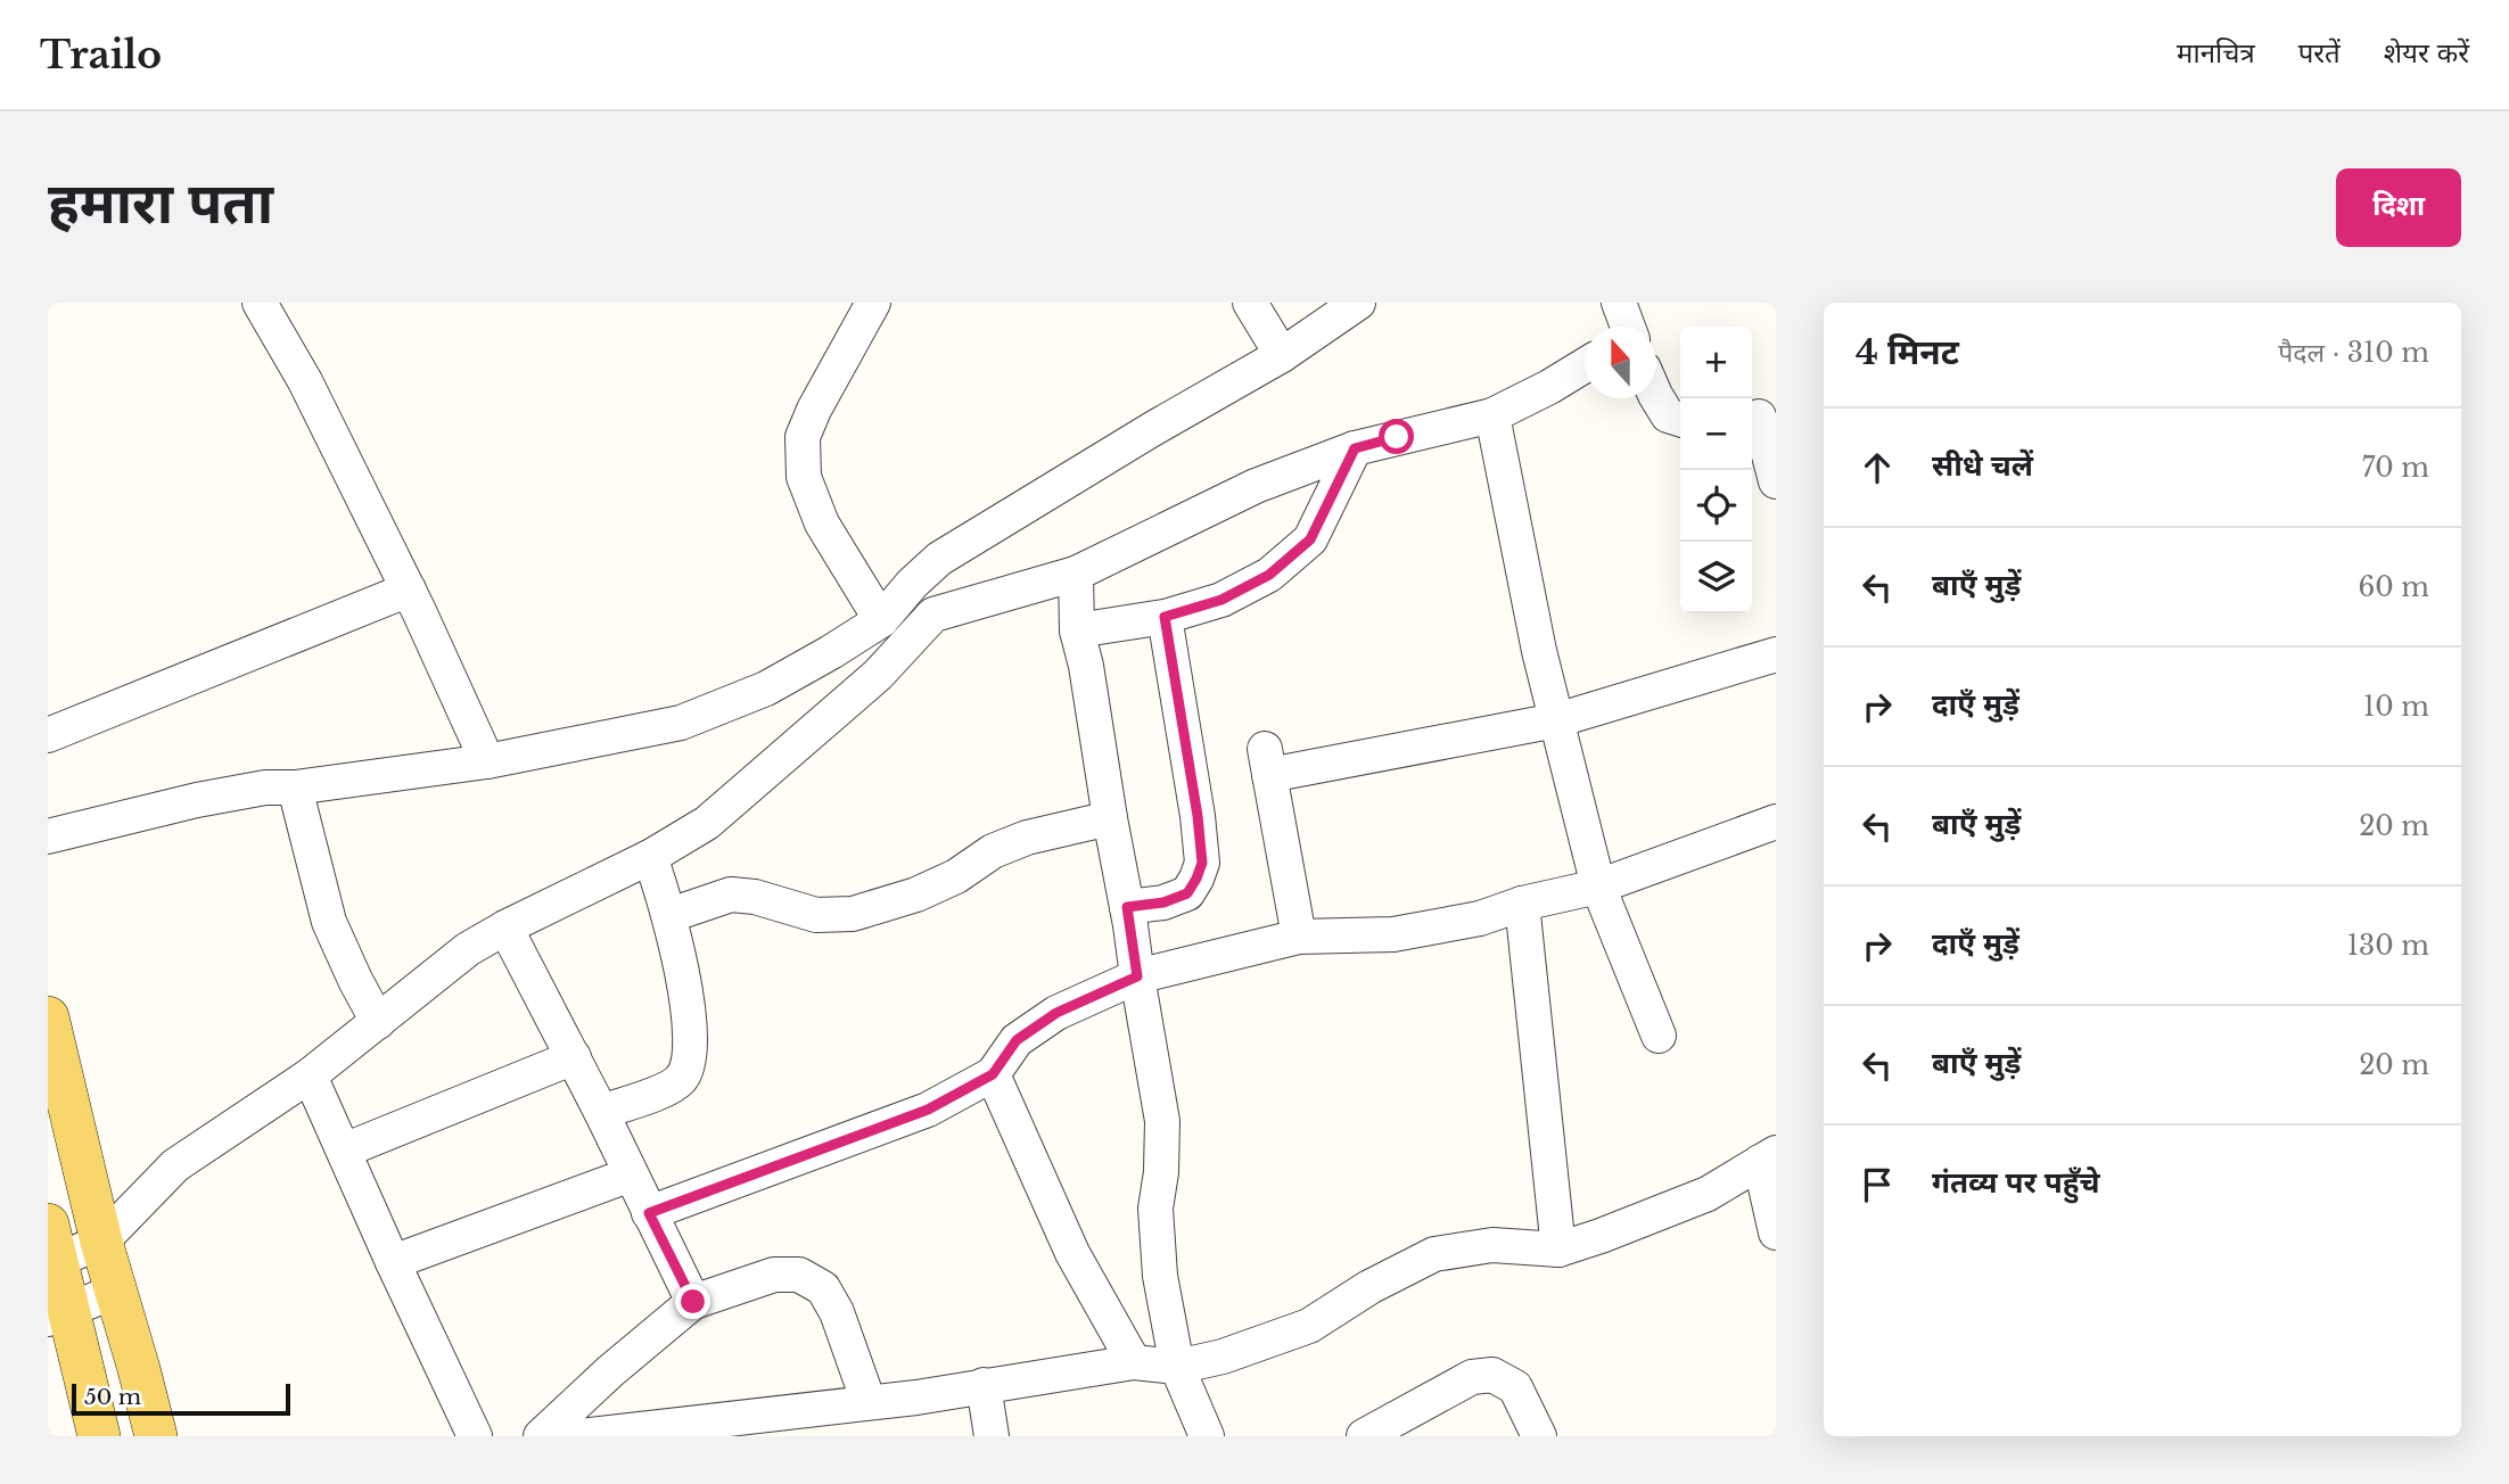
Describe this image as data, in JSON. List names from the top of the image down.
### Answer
{
  "scale_bar": "50 m",
  "north": "top",
  "page": {
    "header": "Trailo",
    "nav": ["मानचित्र", "परतें", "शेयर करें"],
    "title": "हमारा पता",
    "buttons": "दिशा",
    "heading": ["4 मिनट", "पैदल · 310 m"],
    "map_buttons": ["+", "−"],
    "list": [
      ["सीधे चलें", "70 m"],
      ["बाएँ मुड़ें", "60 m"],
      ["दाएँ मुड़ें", "10 m"],
      ["बाएँ मुड़ें", "20 m"],
      ["दाएँ मुड़ें", "130 m"],
      ["बाएँ मुड़ें", "20 m"],
      "गंतव्य पर पहुँचे"
    ],
    "scale": "50 m"
  }
}
